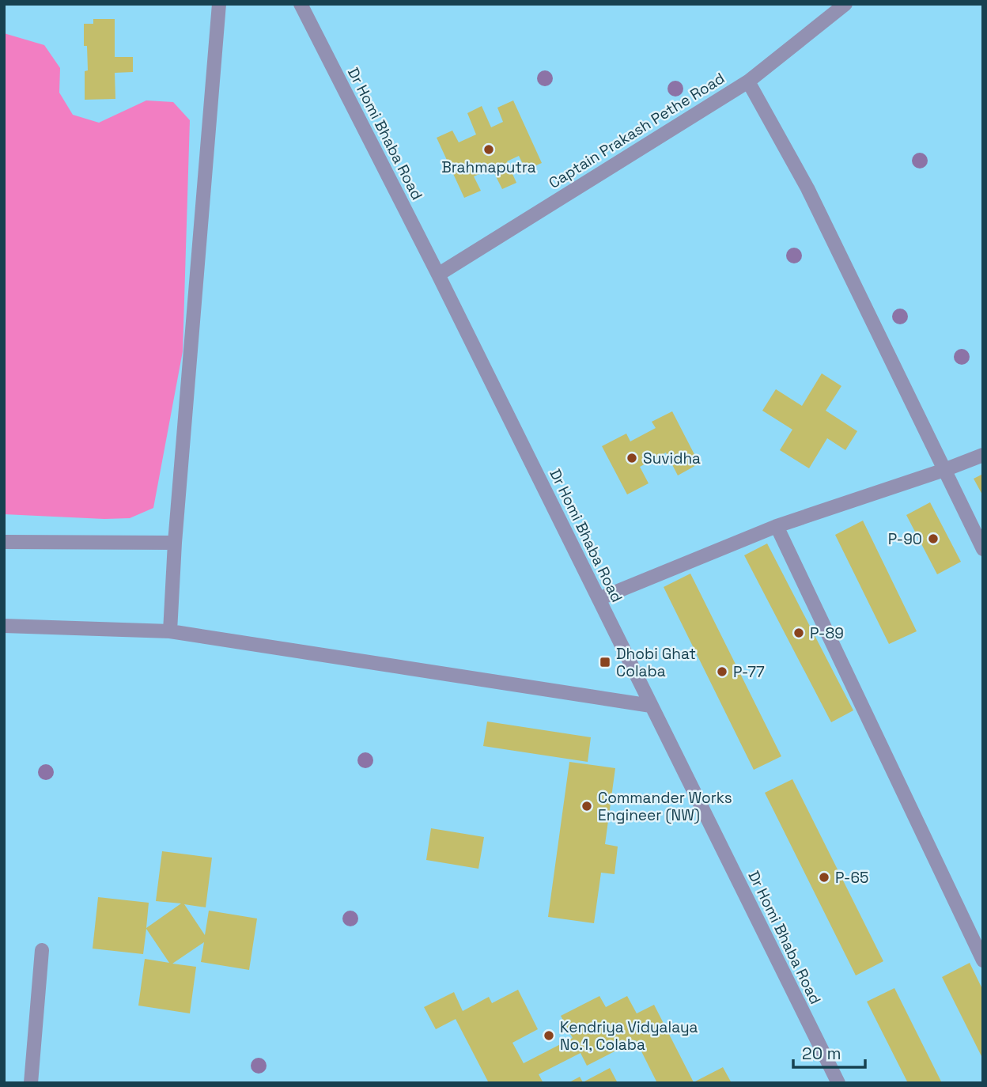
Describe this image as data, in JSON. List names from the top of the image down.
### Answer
{
  "streets": {
    "street": ["Captain Prakash Pethe Road", "Dr Homi Bhaba Road"]
  },
  "crossings": [
    ["Captain Prakash Pethe Road", "Dr Homi Bhaba Road"]
  ],
  "places": {
    "other": [
      "Brahmaputra",
      "Suvidha",
      "P-90",
      "P-89",
      "P-77",
      "Commander Works Engineer (NW)",
      "P-65",
      "Kendriya Vidyalaya No.1, Colaba"
    ],
    "transit": ["Dhobi Ghat Colaba"]
  },
  "scale_bar": "20 m"
}
